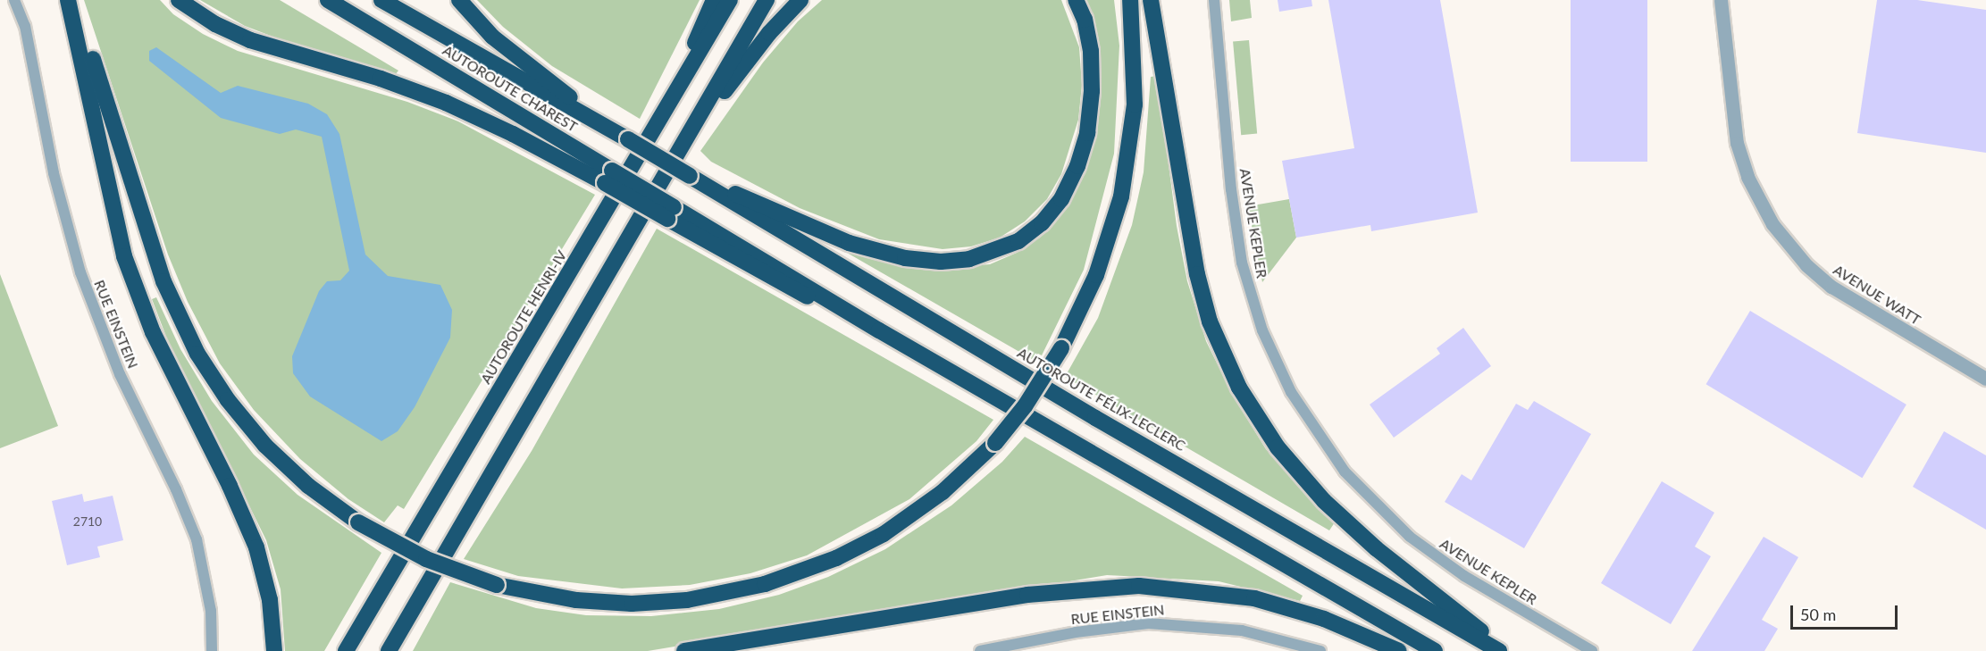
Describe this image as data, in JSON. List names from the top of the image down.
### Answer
{
  "streets": {
    "highway": ["AUTOROUTE CHAREST", "AUTOROUTE HENRI-IV", "AUTOROUTE FÉLIX-LECLERC"],
    "street": ["AVENUE KEPLER", "AVENUE WATT", "RUE EINSTEIN"]
  },
  "crossings": [
    ["AUTOROUTE CHAREST", "AUTOROUTE FÉLIX-LECLERC"]
  ],
  "house_numbers": ["2710"],
  "scale_bar": "50 m"
}
